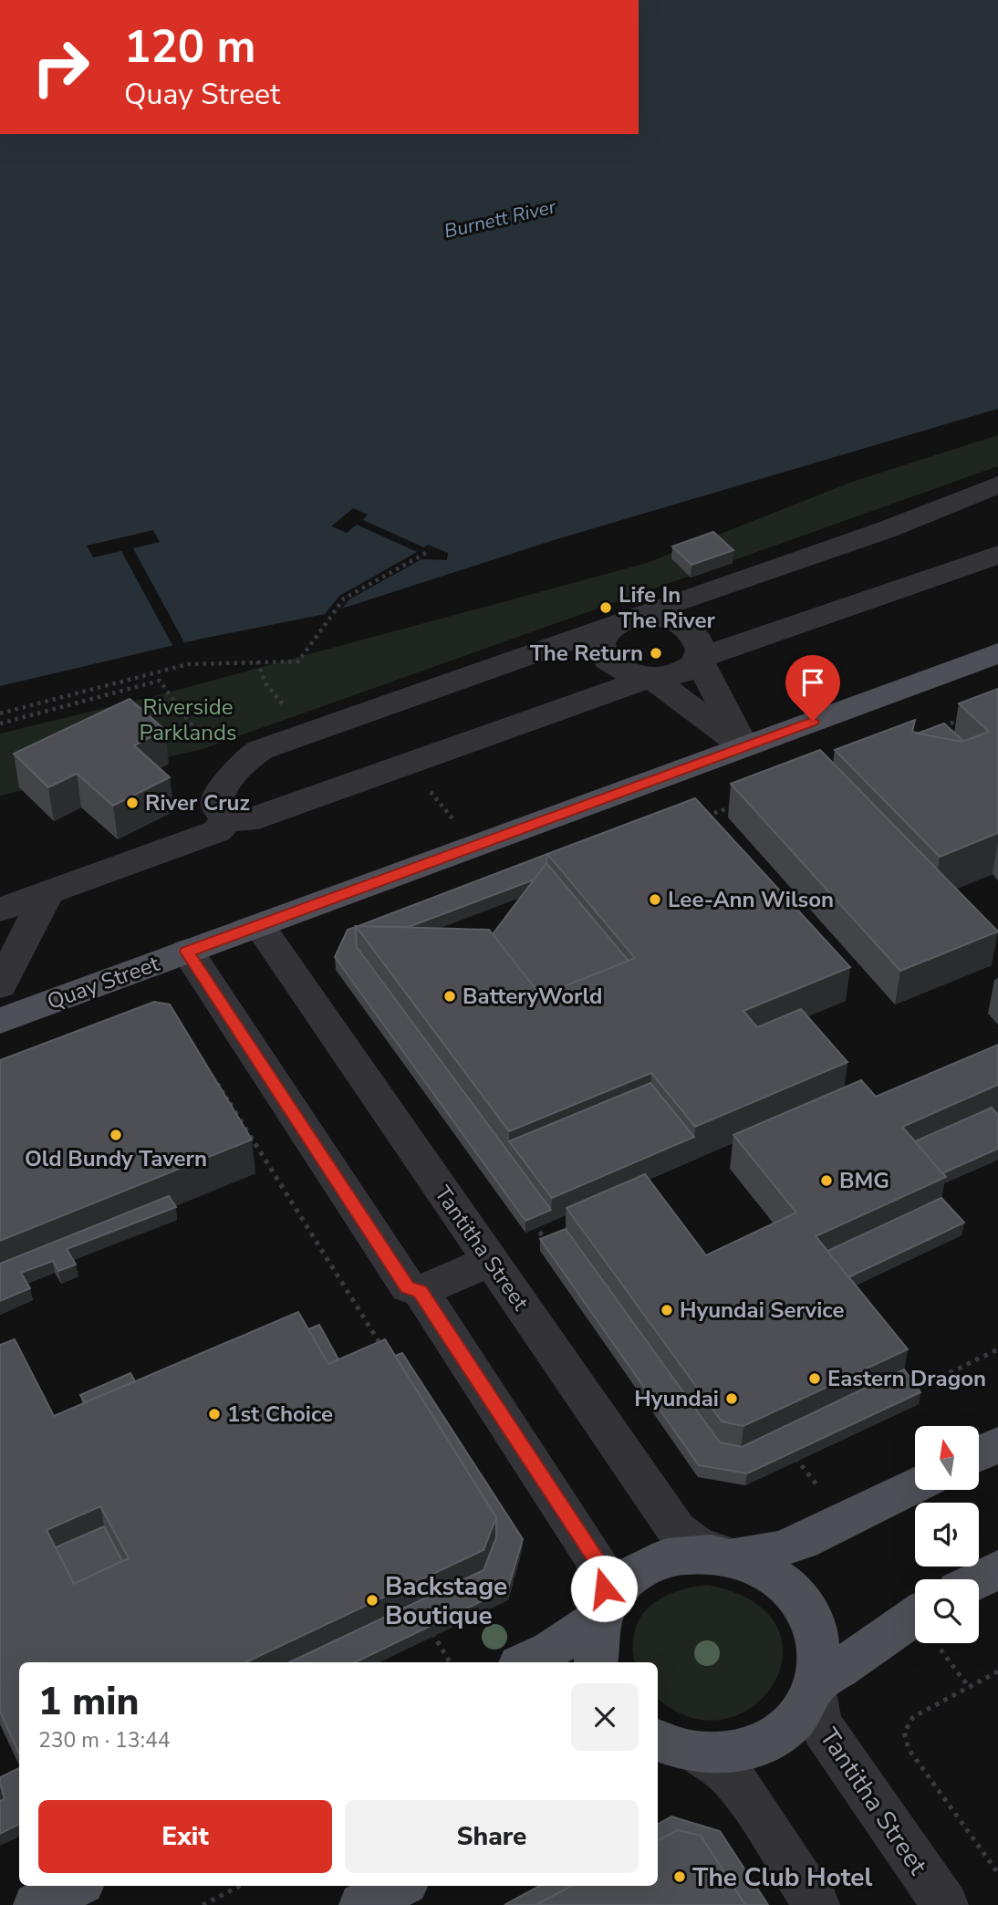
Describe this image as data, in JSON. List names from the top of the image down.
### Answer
{
  "streets": {
    "main road": ["Quay Street"],
    "street": ["Tantitha Street"]
  },
  "crossings": [
    ["Quay Street", "Tantitha Street"]
  ],
  "water": ["Burnett River"],
  "parks": ["Riverside Parklands"],
  "places": [
    "Life In The River",
    "The Return",
    "River Cruz",
    "Lee-Ann Wilson",
    "BatteryWorld",
    "Old Bundy Tavern",
    "BMG",
    "Hyundai Service",
    "Eastern Dragon",
    "Hyundai",
    "1st Choice",
    "Backstage Boutique",
    "The Club Hotel"
  ],
  "north": "top",
  "page": {
    "turn": ["120 m", "Quay Street"],
    "heading": ["1 min", "230 m · 13:44"],
    "buttons": ["Exit", "Share"]
  }
}
